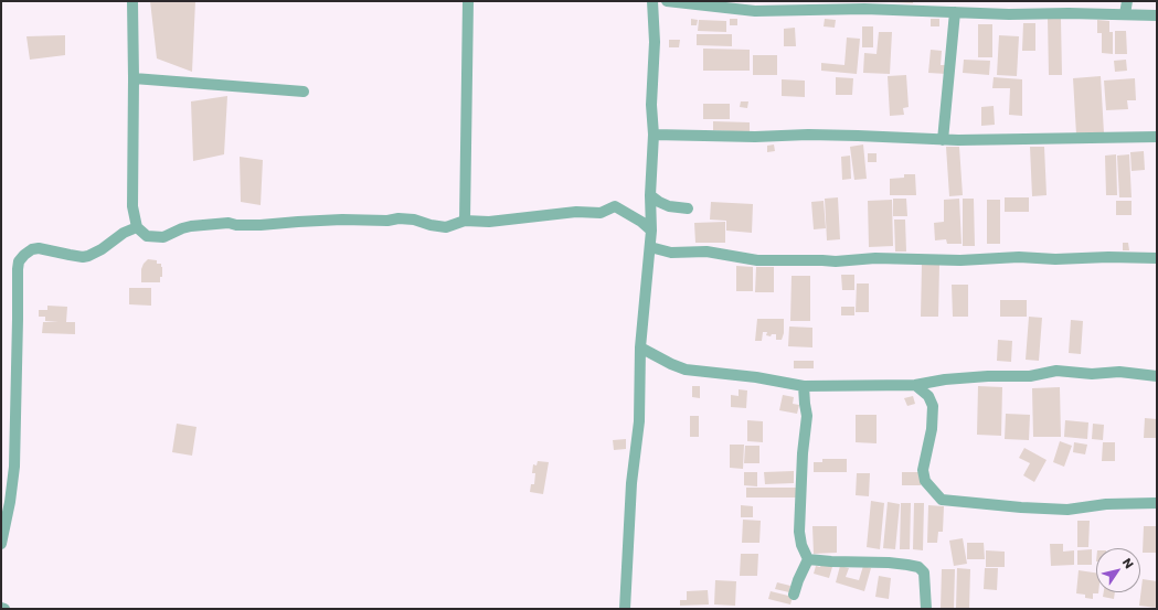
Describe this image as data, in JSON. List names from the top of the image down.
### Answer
{
  "north": "top right"
}
